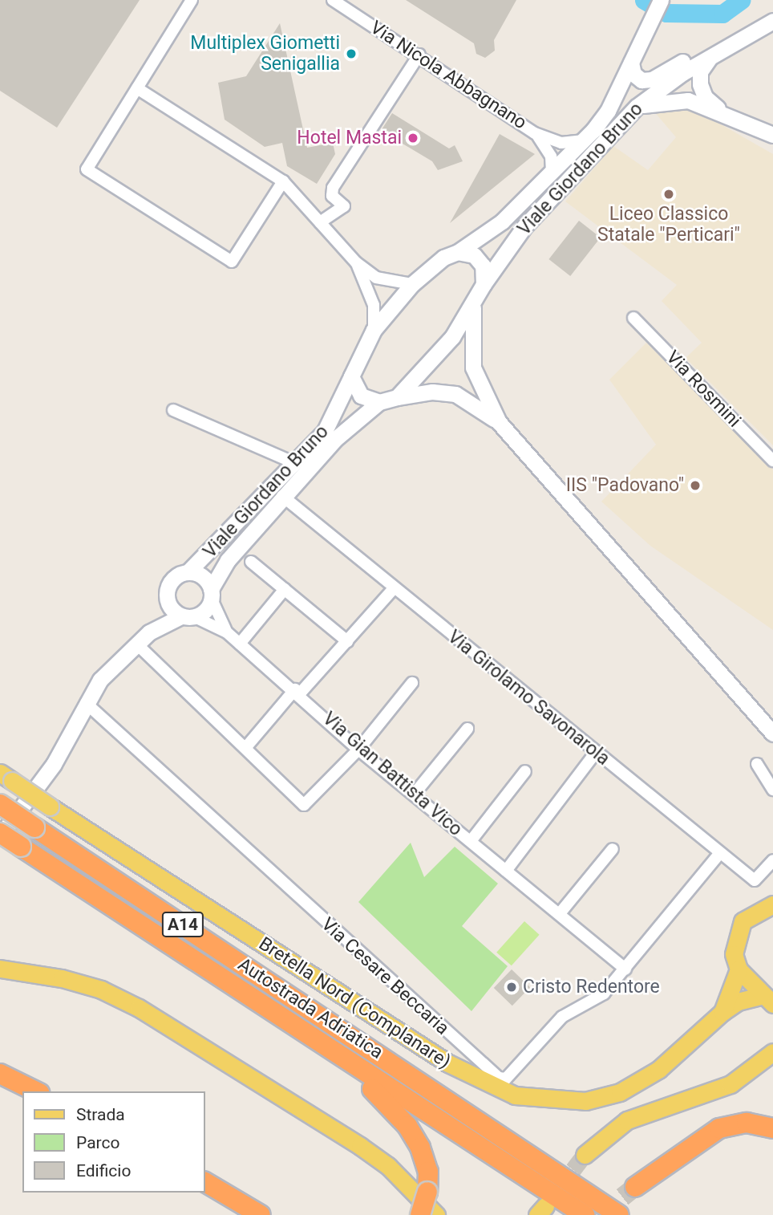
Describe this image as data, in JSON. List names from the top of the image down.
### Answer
{
  "streets": {
    "highway": ["A14", "Autostrada Adriatica"],
    "main road": ["Viale Giordano Bruno", "Bretella Nord (Complanare)"],
    "street": [
      "Via Nicola Abbagnano",
      "Via Rosmini",
      "Via Girolamo Savonarola",
      "Via Gian Battista Vico",
      "Via Cesare Beccaria"
    ]
  },
  "crossings": [
    ["Via Nicola Abbagnano", "Viale Giordano Bruno"],
    ["Viale Giordano Bruno", "Via Girolamo Savonarola"],
    ["Viale Giordano Bruno", "Via Gian Battista Vico"],
    ["Via Girolamo Savonarola", "Via Cesare Beccaria"],
    ["Via Gian Battista Vico", "Via Cesare Beccaria"]
  ],
  "places": [
    "Multiplex Giometti Senigallia",
    "Hotel Mastai",
    "Liceo Classico Statale \"Perticari\"",
    "IIS \"Padovano\"",
    "Cristo Redentore"
  ],
  "legend": ["Strada", "Parco", "Edificio"]
}
